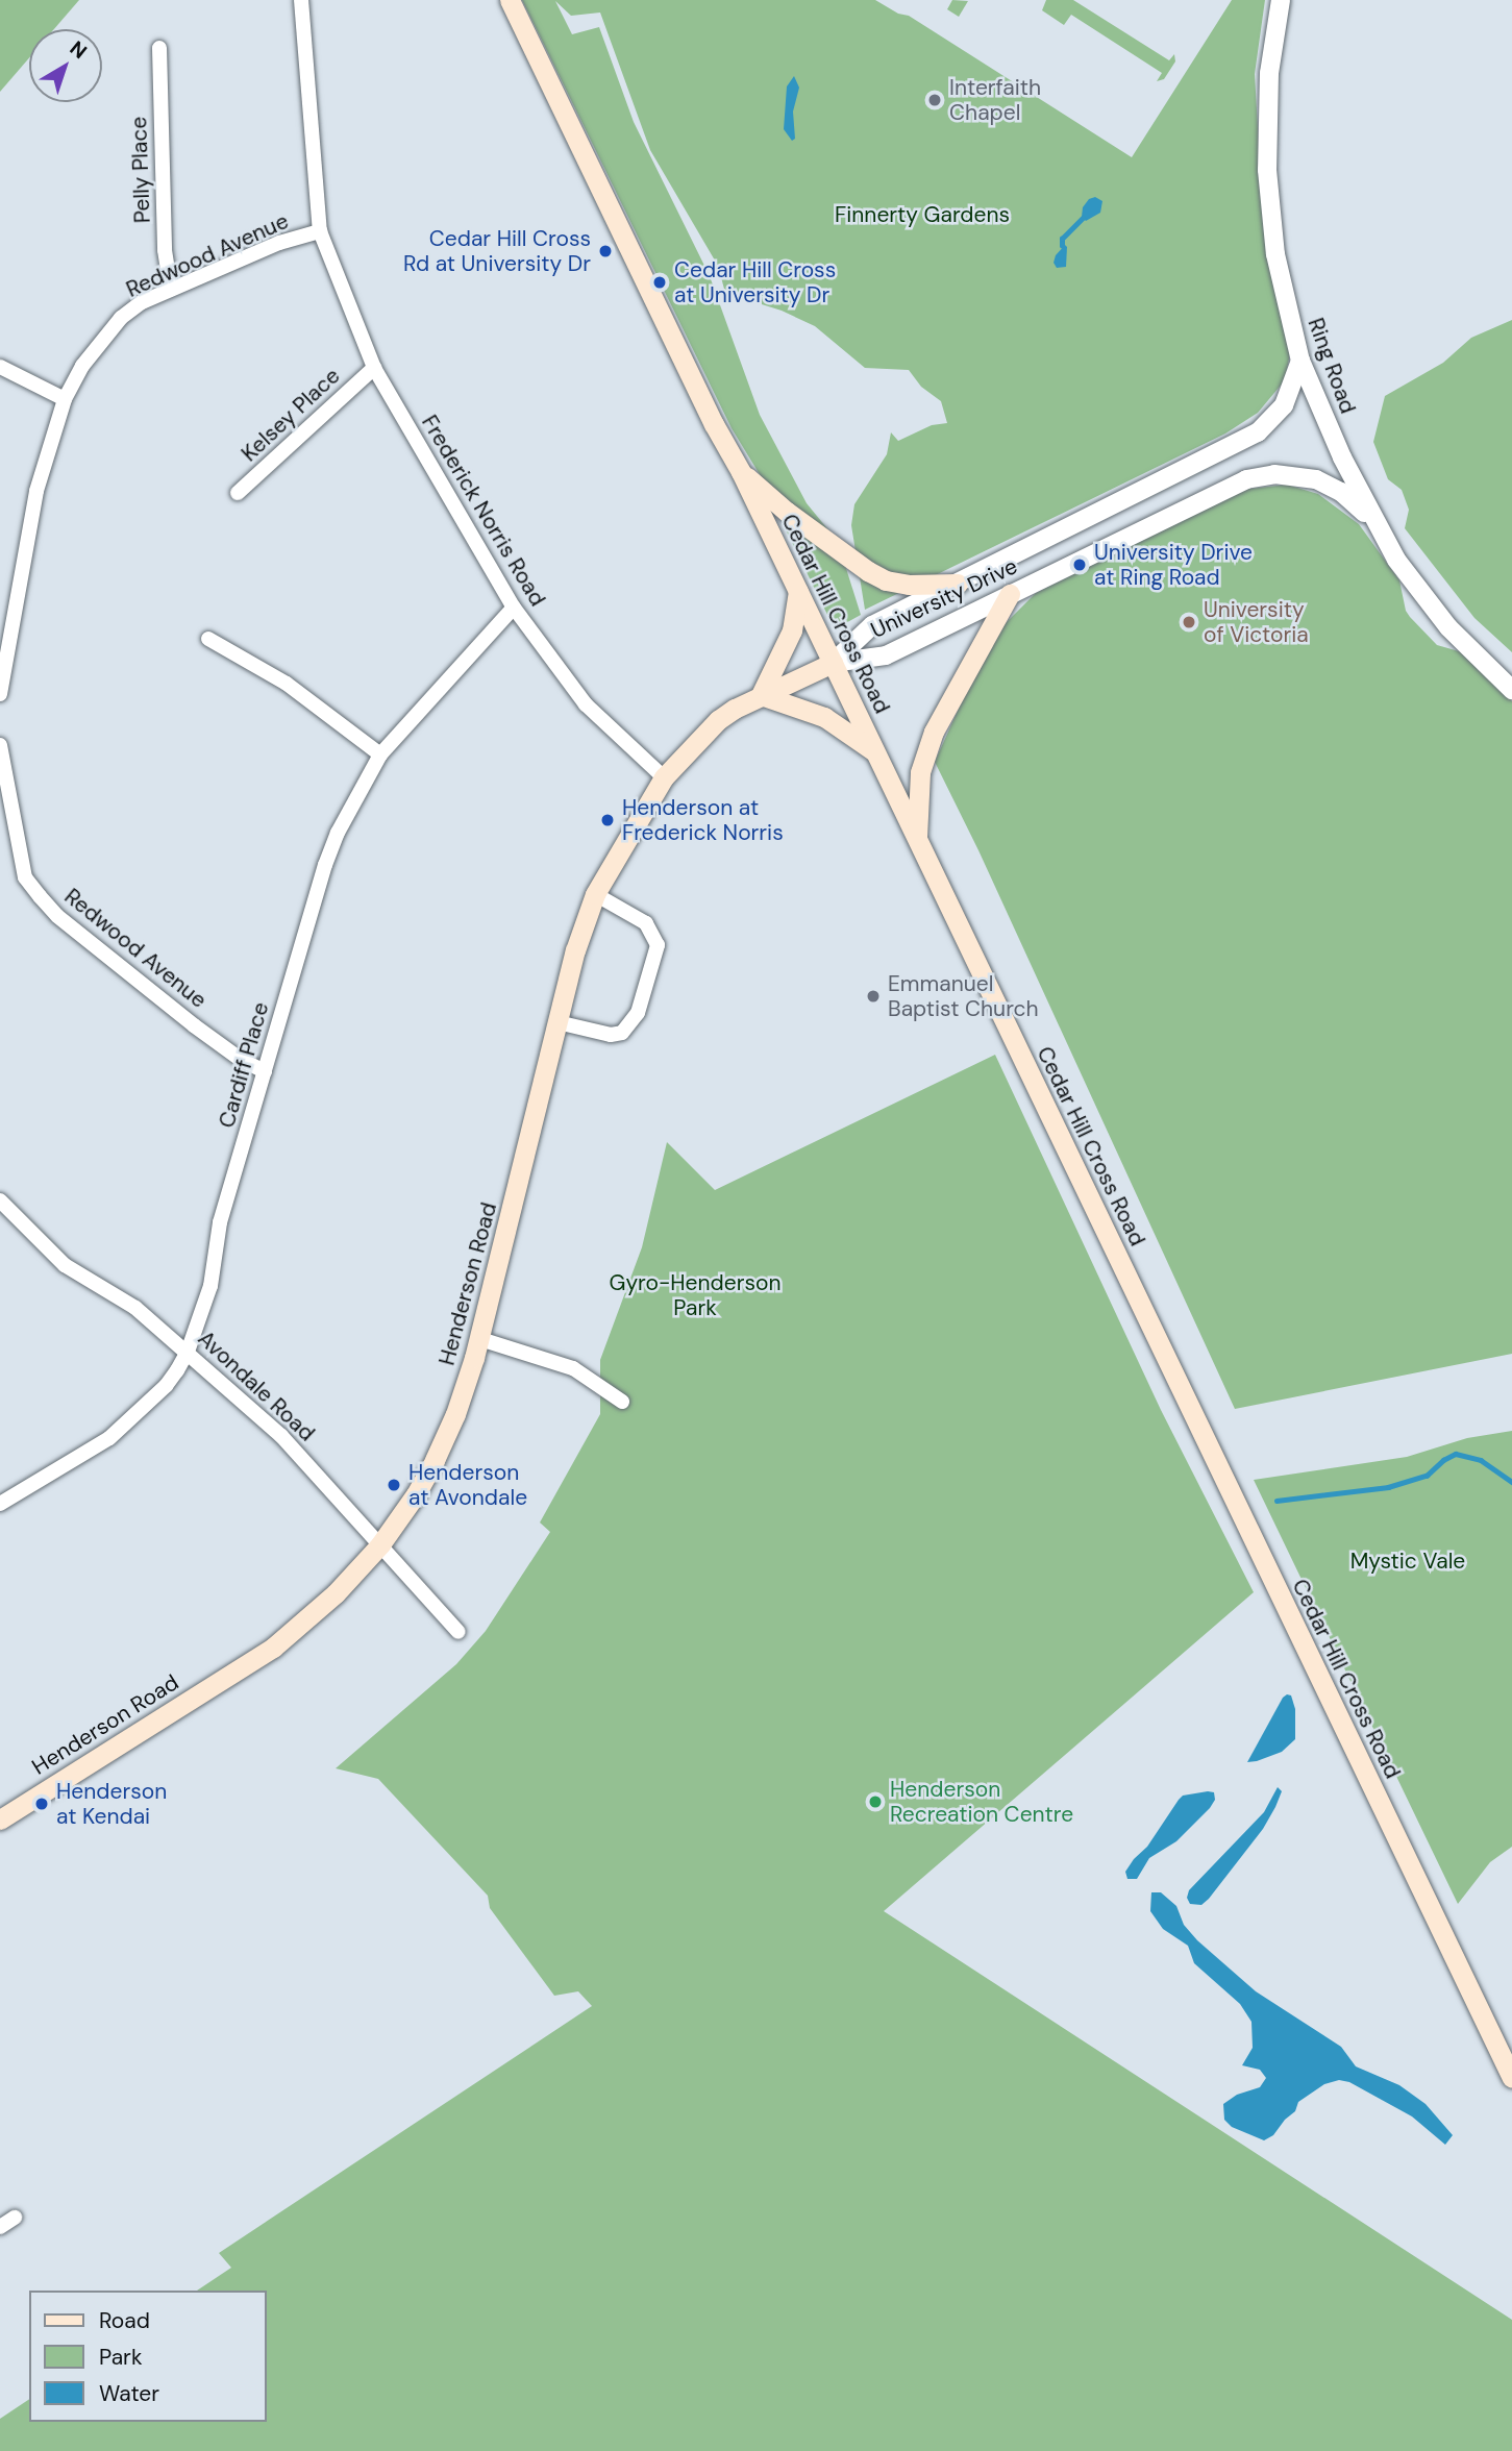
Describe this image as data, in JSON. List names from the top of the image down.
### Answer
{
  "streets": {
    "main road": ["Cedar Hill Cross Road", "Henderson Road"],
    "street": [
      "Pelly Place",
      "Redwood Avenue",
      "Ring Road",
      "Kelsey Place",
      "Frederick Norris Road",
      "University Drive",
      "Cardiff Place",
      "Avondale Road"
    ]
  },
  "crossings": [
    ["Pelly Place", "Redwood Avenue"],
    ["Redwood Avenue", "Frederick Norris Road"],
    ["Redwood Avenue", "Cardiff Place"],
    ["Ring Road", "University Drive"],
    ["Kelsey Place", "Frederick Norris Road"],
    ["Frederick Norris Road", "Cardiff Place"],
    ["Frederick Norris Road", "Henderson Road"],
    ["University Drive", "Cedar Hill Cross Road"],
    ["University Drive", "Henderson Road"],
    ["Cedar Hill Cross Road", "Henderson Road"],
    ["Cardiff Place", "Avondale Road"],
    ["Henderson Road", "Avondale Road"]
  ],
  "parks": ["Finnerty Gardens", "Gyro-Henderson Park", "Mystic Vale"],
  "places": [
    "Interfaith Chapel",
    "Cedar Hill Cross Rd at University Dr",
    "Cedar Hill Cross at University Dr",
    "University Drive at Ring Road",
    "University of Victoria",
    "Henderson at Frederick Norris",
    "Emmanuel Baptist Church",
    "Henderson at Avondale",
    "Henderson Recreation Centre",
    "Henderson at Kendai"
  ],
  "legend": ["Road", "Park", "Water"],
  "north": "top right"
}
